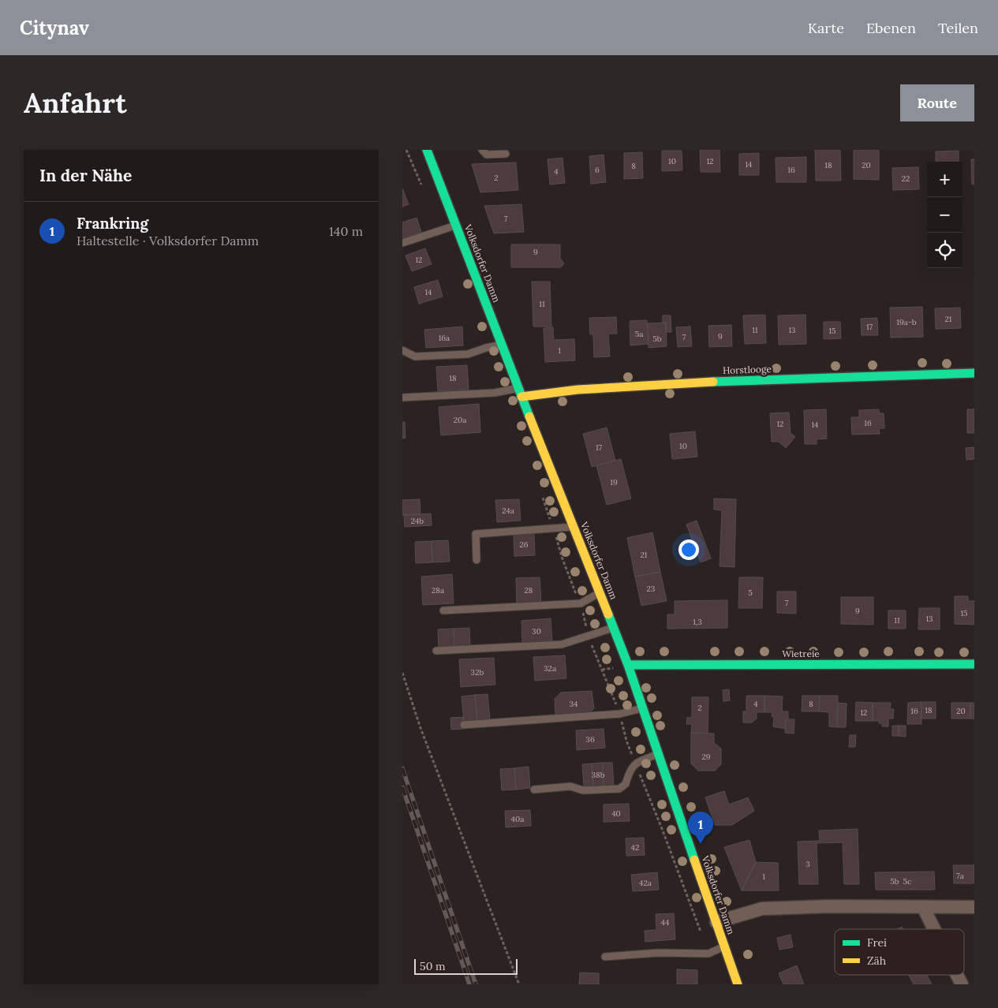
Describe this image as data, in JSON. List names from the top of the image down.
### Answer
{
  "streets": {
    "main road": ["Volksdorfer Damm", "Horstlooge", "Wietreie"]
  },
  "crossings": [
    ["Volksdorfer Damm", "Horstlooge"],
    ["Volksdorfer Damm", "Wietreie"]
  ],
  "house_numbers": [
    "10",
    "12",
    "14",
    "18",
    "20",
    "8",
    "6",
    "16",
    "4",
    "2",
    "22",
    "7",
    "9",
    "12",
    "14",
    "11",
    "21",
    "19a-b",
    "17",
    "11",
    "13",
    "15",
    "5a",
    "9",
    "7",
    "16a",
    "5b",
    "1",
    "18",
    "20a",
    "16",
    "12",
    "14",
    "10",
    "17",
    "19",
    "24a",
    "24b",
    "26",
    "21",
    "23",
    "28a",
    "28",
    "5",
    "7",
    "9",
    "15",
    "13",
    "11",
    "1,3",
    "30",
    "32a",
    "32b",
    "34",
    "4",
    "8",
    "2",
    "18",
    "16",
    "20",
    "12",
    "36",
    "29",
    "38b",
    "40",
    "40a",
    "42",
    "3",
    "7a",
    "1",
    "5b",
    "5c",
    "42a",
    "44"
  ],
  "legend": ["Frei", "Zäh"],
  "scale_bar": "50 m",
  "page": {
    "header": "Citynav",
    "nav": ["Karte", "Ebenen", "Teilen"],
    "buttons": "Route",
    "title": "Anfahrt",
    "heading": "In der Nähe",
    "map_buttons": ["+", "−"],
    "list": [
      {
        "mark": "1",
        "name": "Frankring",
        "note": "Haltestelle · Volksdorfer Damm",
        "value": "140 m"
      }
    ],
    "pins": "1",
    "scale": "50 m"
  }
}
